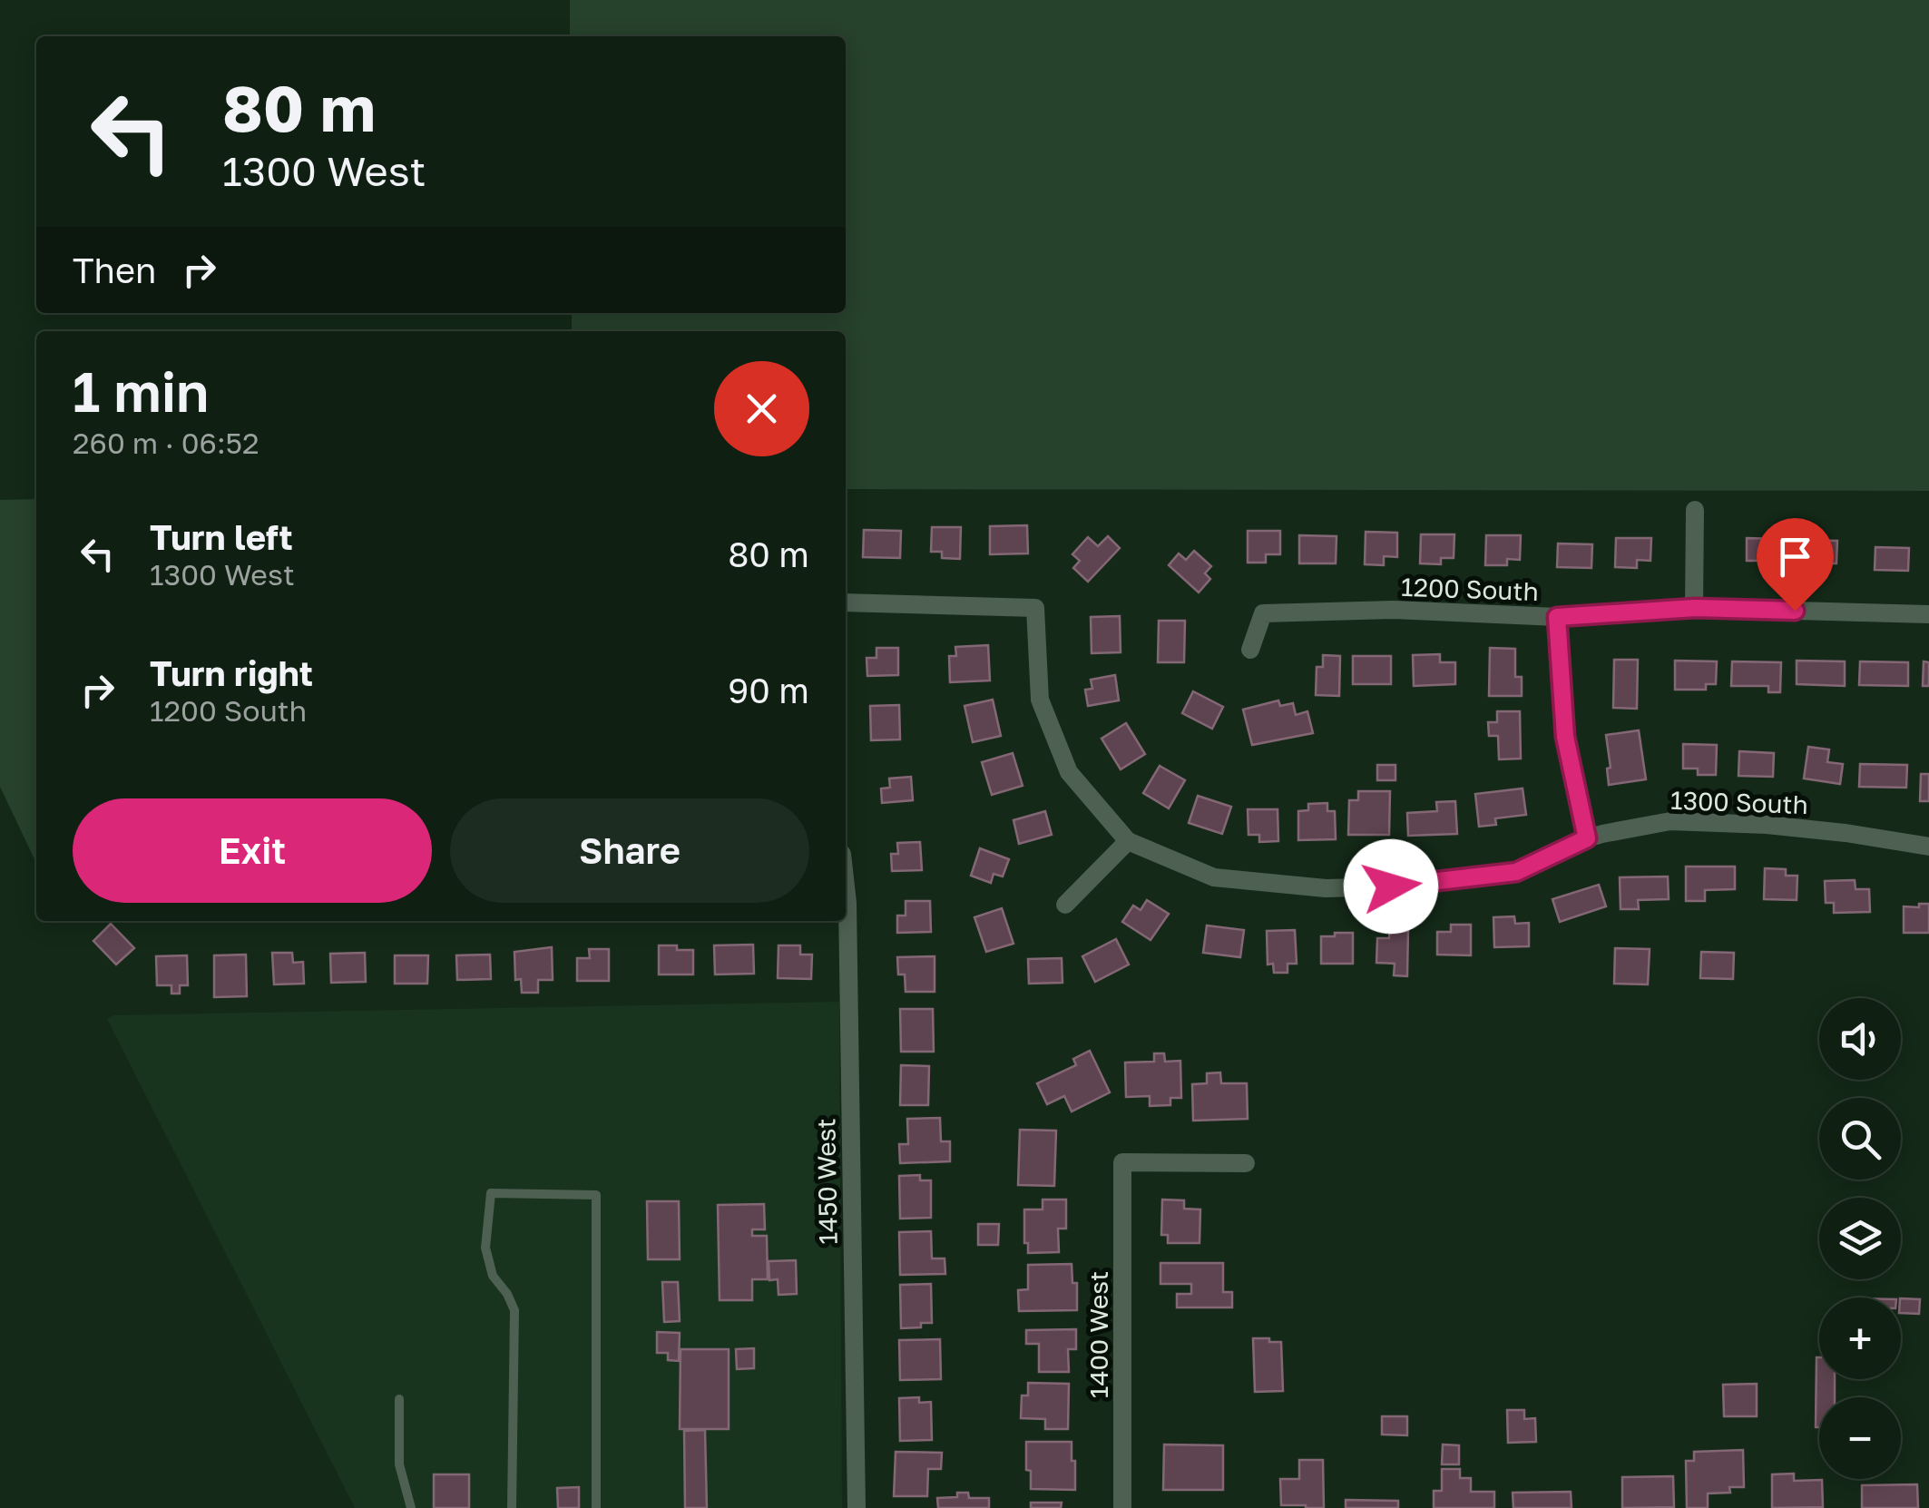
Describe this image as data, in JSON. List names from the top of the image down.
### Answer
{
  "streets": {
    "street": [
      "1200 South",
      "1300 South",
      "1450 West",
      "1400 West"
    ]
  },
  "page": {
    "turn": ["80 m", "1300 West"],
    "then": "Then",
    "heading": ["1 min", "260 m · 06:52"],
    "list": [
      {
        "name": "Turn left",
        "note": "1300 West",
        "value": "80 m"
      },
      {
        "name": "Turn right",
        "note": "1200 South",
        "value": "90 m"
      }
    ],
    "buttons": ["Exit", "Share"],
    "map_buttons": ["+", "−"]
  }
}
